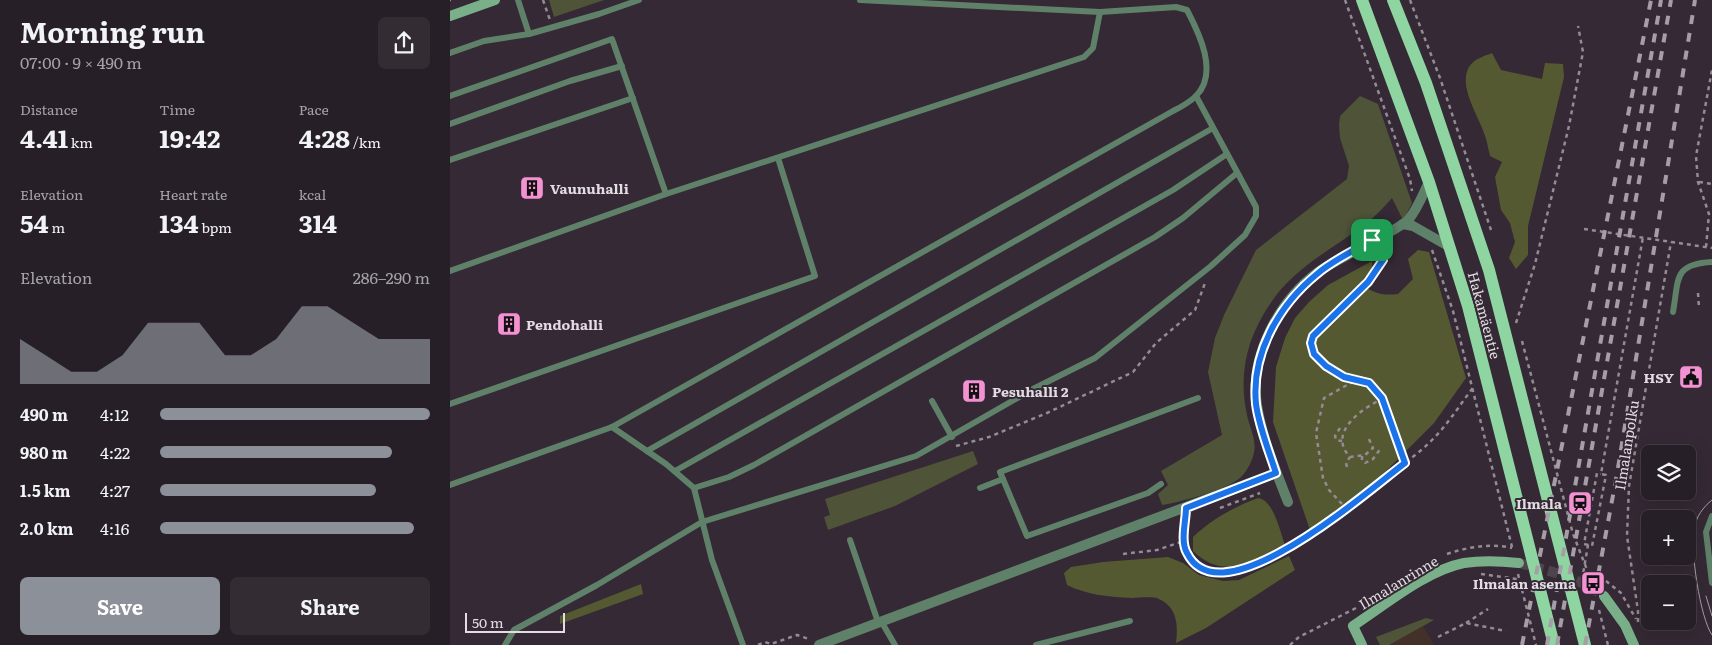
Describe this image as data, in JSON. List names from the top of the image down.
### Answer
{
  "streets": {
    "main road": ["Hakamäentie"],
    "street": ["Ilmalanrinne"],
    "path": ["Ilmalanpolku"]
  },
  "places": {
    "building": ["Vaunuhalli", "Pendohalli", "Pesuhalli 2"],
    "public building": ["HSY"],
    "station": ["Ilmala"],
    "bus stop": ["Ilmalan asema"]
  },
  "scale_bar": "50 m",
  "page": {
    "heading": ["Morning run", "07:00 · 9 × 490 m"],
    "stats": [
      ["Distance", "4.41 km"],
      ["Time", "19:42"],
      ["Pace", "4:28 /km"],
      ["Elevation", "54 m"],
      ["Heart rate", "134 bpm"],
      ["kcal", "314"]
    ],
    "chart": ["Elevation", "286–290 m"],
    "list": [
      {
        "name": "490 m",
        "note": "4:12"
      },
      {
        "name": "980 m",
        "note": "4:22"
      },
      {
        "name": "1.5 km",
        "note": "4:27"
      },
      {
        "name": "2.0 km",
        "note": "4:16"
      }
    ],
    "map_buttons": ["+", "−"],
    "buttons": ["Save", "Share"],
    "scale": "50 m"
  }
}
